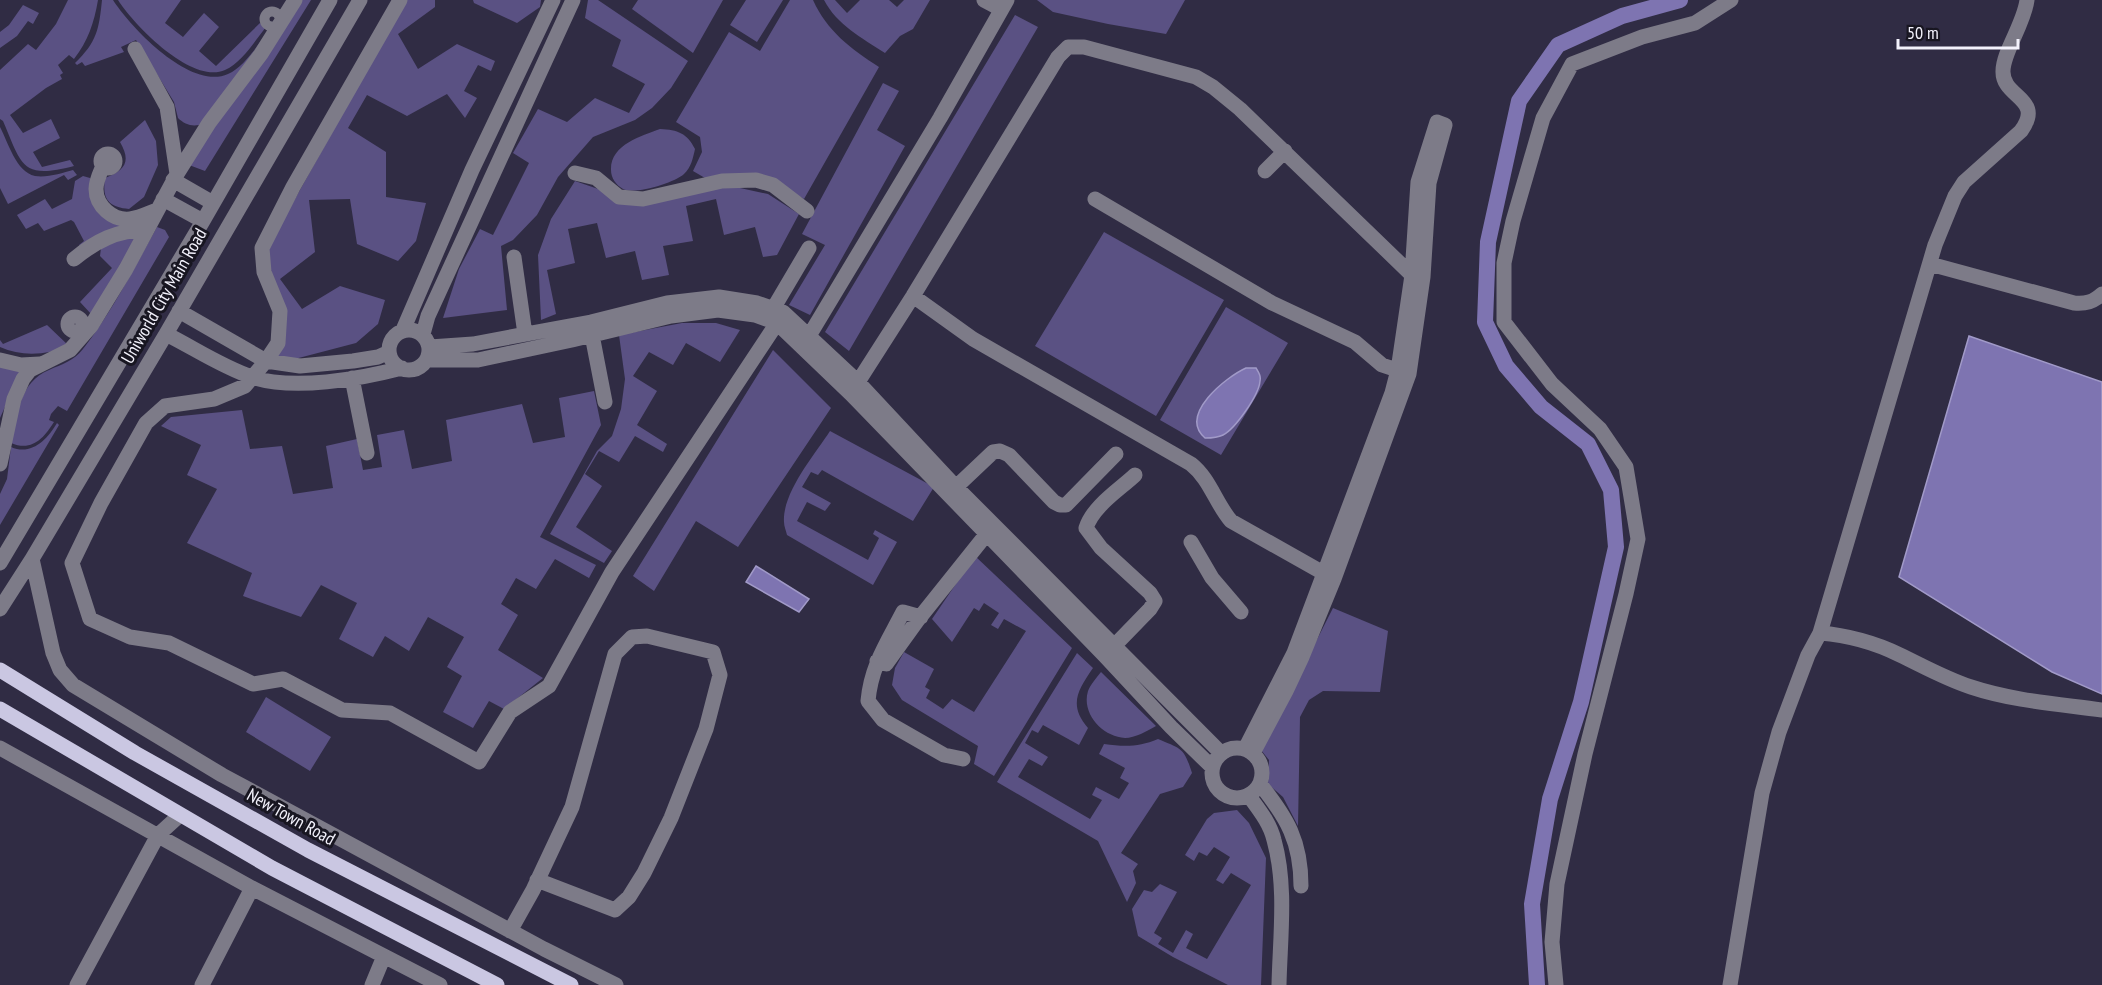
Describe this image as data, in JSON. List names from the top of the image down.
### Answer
{
  "streets": {
    "main road": ["New Town Road"],
    "street": ["Uniworld City Main Road"]
  },
  "scale_bar": "50 m"
}
